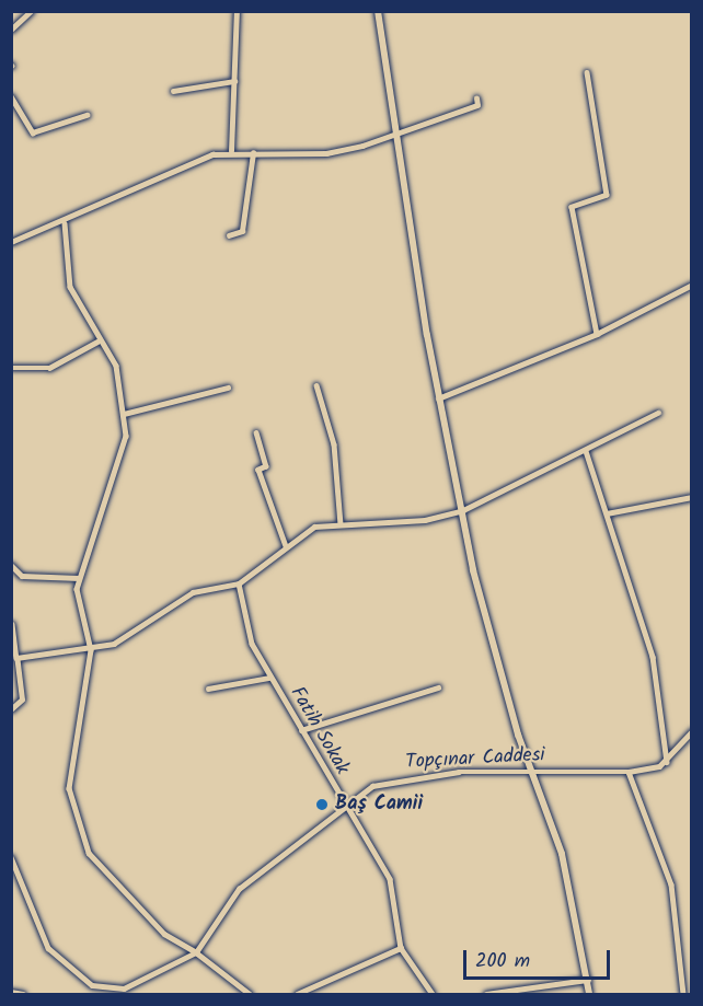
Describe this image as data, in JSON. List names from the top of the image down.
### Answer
{
  "streets": {
    "street": ["Fatih Sokak", "Topçınar Caddesi"]
  },
  "crossings": [
    ["Fatih Sokak", "Topçınar Caddesi"]
  ],
  "places": ["Baş Camii"],
  "scale_bar": "200 m"
}
